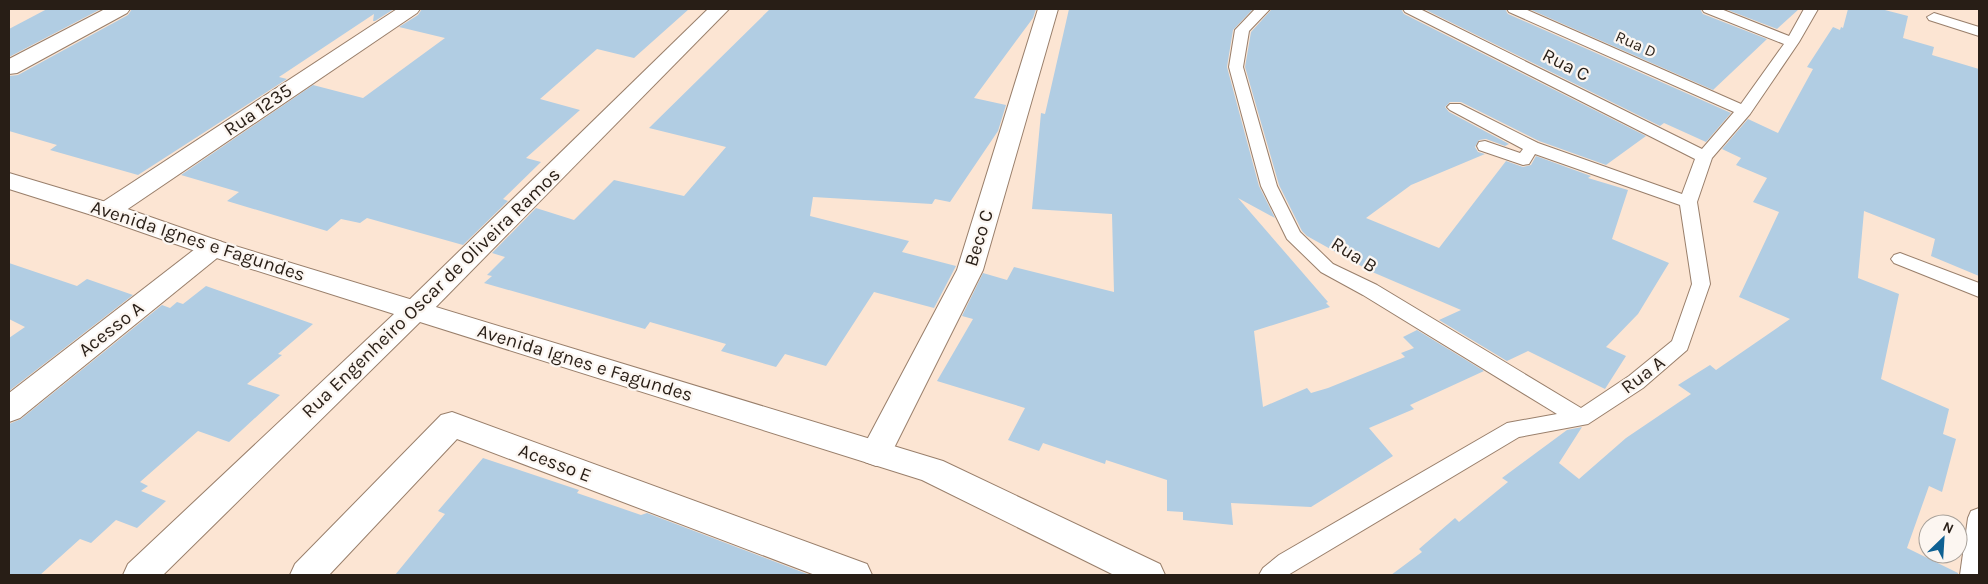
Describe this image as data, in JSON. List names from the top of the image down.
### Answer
{
  "streets": {
    "street": [
      "Rua 1235",
      "Beco C",
      "Avenida Ignes e Fagundes",
      "Rua Engenheiro Oscar de Oliveira Ramos",
      "Acesso A",
      "Acesso E"
    ],
    "lane": [
      "Rua D",
      "Rua C",
      "Rua B",
      "Rua A"
    ]
  },
  "crossings": [
    ["Rua D", "Rua A"],
    ["Rua C", "Rua A"],
    ["Rua 1235", "Avenida Ignes e Fagundes"],
    ["Beco C", "Avenida Ignes e Fagundes"],
    ["Avenida Ignes e Fagundes", "Rua Engenheiro Oscar de Oliveira Ramos"],
    ["Avenida Ignes e Fagundes", "Acesso A"],
    ["Rua B", "Rua A"]
  ],
  "north": "top right"
}
